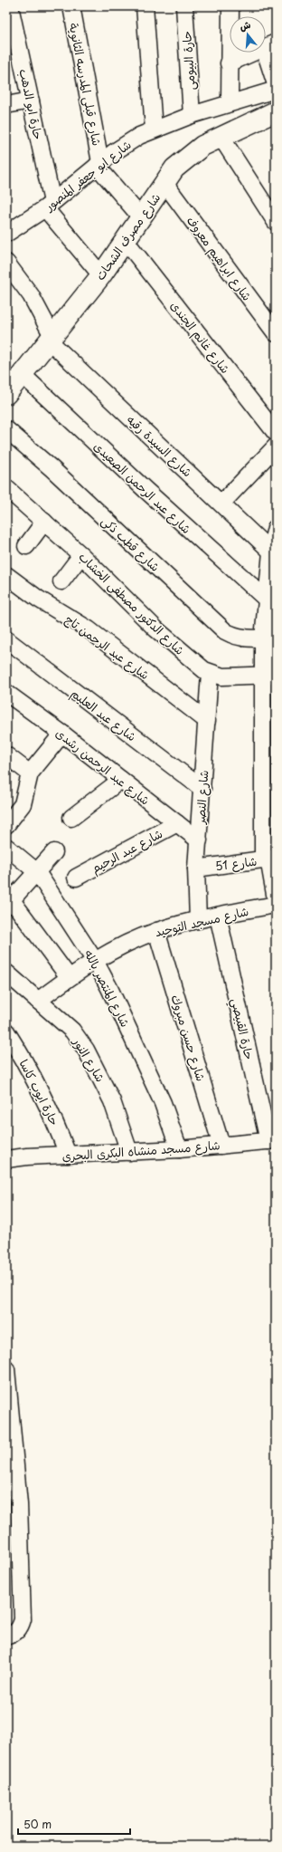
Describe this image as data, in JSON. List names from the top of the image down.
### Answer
{
  "streets": {
    "street": [
      "حارة البيومى",
      "شارع قبلى المدرسه الثانوية",
      "حارة ابو الدهب",
      "شارع ابو جعفر المنصور",
      "شارع مصرف الشحات",
      "شارع ابراهيم معروف",
      "شارع غانم الجندى",
      "شارع السيدة رقيه",
      "شارع عبد الرحمن الصعيدى",
      "شارع قطب ذكى",
      "شارع الدكتور مصطفى الخشاب",
      "شارع عبد الرحمن تاج",
      "شارع عبد العليم",
      "شارع عبد الرحمن رشدى",
      "شارع النصر",
      "شارع عبد الرحيم",
      "شارع 51",
      "شارع مسجد التوحيد",
      "شارع المنتصر بالله",
      "حارة القبيصي",
      "شارع حسن مبروك",
      "شارع النور",
      "حارة ايوب كاسا",
      "شارع مسجد منشاه البكرى البحرى"
    ]
  },
  "crossings": [
    ["حارة البيومى", "شارع ابو جعفر المنصور"],
    ["شارع قبلى المدرسه الثانوية", "شارع ابو جعفر المنصور"],
    ["حارة ابو الدهب", "شارع ابو جعفر المنصور"],
    ["شارع مصرف الشحات", "شارع ابراهيم معروف"],
    ["شارع مصرف الشحات", "شارع غانم الجندى"],
    ["شارع مصرف الشحات", "شارع السيدة رقيه"],
    ["شارع مصرف الشحات", "شارع عبد الرحمن الصعيدى"],
    ["شارع الدكتور مصطفى الخشاب", "شارع النصر"],
    ["شارع عبد الرحمن تاج", "شارع النصر"],
    ["شارع عبد العليم", "شارع النصر"],
    ["شارع عبد الرحمن رشدى", "شارع النصر"],
    ["شارع عبد الرحمن رشدى", "شارع عبد الرحيم"],
    ["شارع النصر", "شارع 51"],
    ["شارع النصر", "شارع مسجد التوحيد"],
    ["شارع مسجد التوحيد", "شارع المنتصر بالله"],
    ["شارع مسجد التوحيد", "حارة القبيصي"],
    ["شارع مسجد التوحيد", "شارع حسن مبروك"],
    ["شارع مسجد التوحيد", "شارع النور"],
    ["شارع المنتصر بالله", "شارع مسجد منشاه البكرى البحرى"],
    ["حارة القبيصي", "شارع مسجد منشاه البكرى البحرى"],
    ["شارع حسن مبروك", "شارع مسجد منشاه البكرى البحرى"],
    ["شارع النور", "شارع مسجد منشاه البكرى البحرى"],
    ["حارة ايوب كاسا", "شارع مسجد منشاه البكرى البحرى"]
  ],
  "scale_bar": "50 m",
  "north": "top"
}
